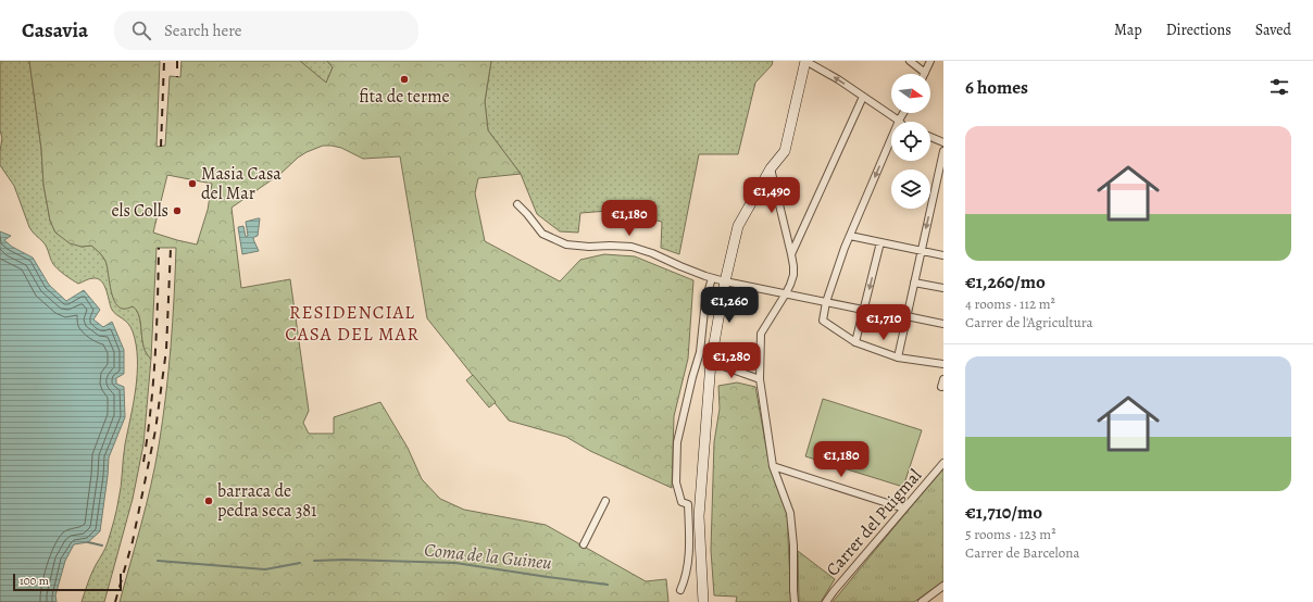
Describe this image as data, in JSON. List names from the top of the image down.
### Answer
{
  "streets": {
    "street": ["Carrer del Puigmal"]
  },
  "districts": ["RESIDENCIAL CASA DEL MAR"],
  "water": ["Coma de la Guineu"],
  "places": [
    "fita de terme",
    "Masia Casa del Mar",
    "els Colls",
    "barraca de pedra seca 381"
  ],
  "scale_bar": "100 m",
  "north": "right",
  "page": {
    "header": "Casavia",
    "search": "Search here",
    "nav": ["Map", "Directions", "Saved"],
    "heading": "6 homes",
    "list": [
      {
        "name": "€1,260/mo",
        "note": "4 rooms · 112 m² · Carrer de l'Agricultura"
      },
      {
        "name": "€1,710/mo",
        "note": "5 rooms · 123 m² · Carrer de Barcelona"
      }
    ],
    "price": [
      "€1,490",
      "€1,180",
      "€1,260",
      "€1,710",
      "€1,280",
      "€1,180"
    ],
    "scale": "100 m"
  }
}
